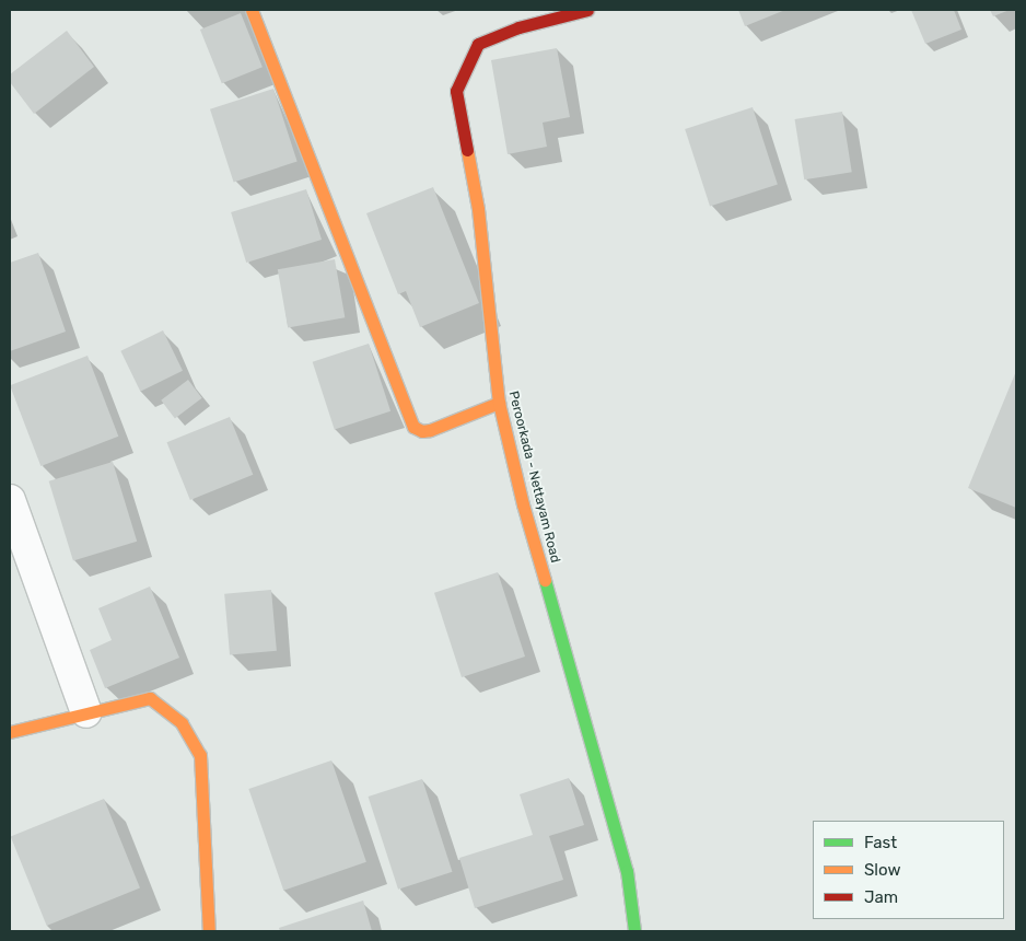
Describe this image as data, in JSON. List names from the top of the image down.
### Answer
{
  "streets": {
    "street": ["Peroorkada - Nettayam Road"]
  },
  "legend": ["Fast", "Slow", "Jam"]
}
